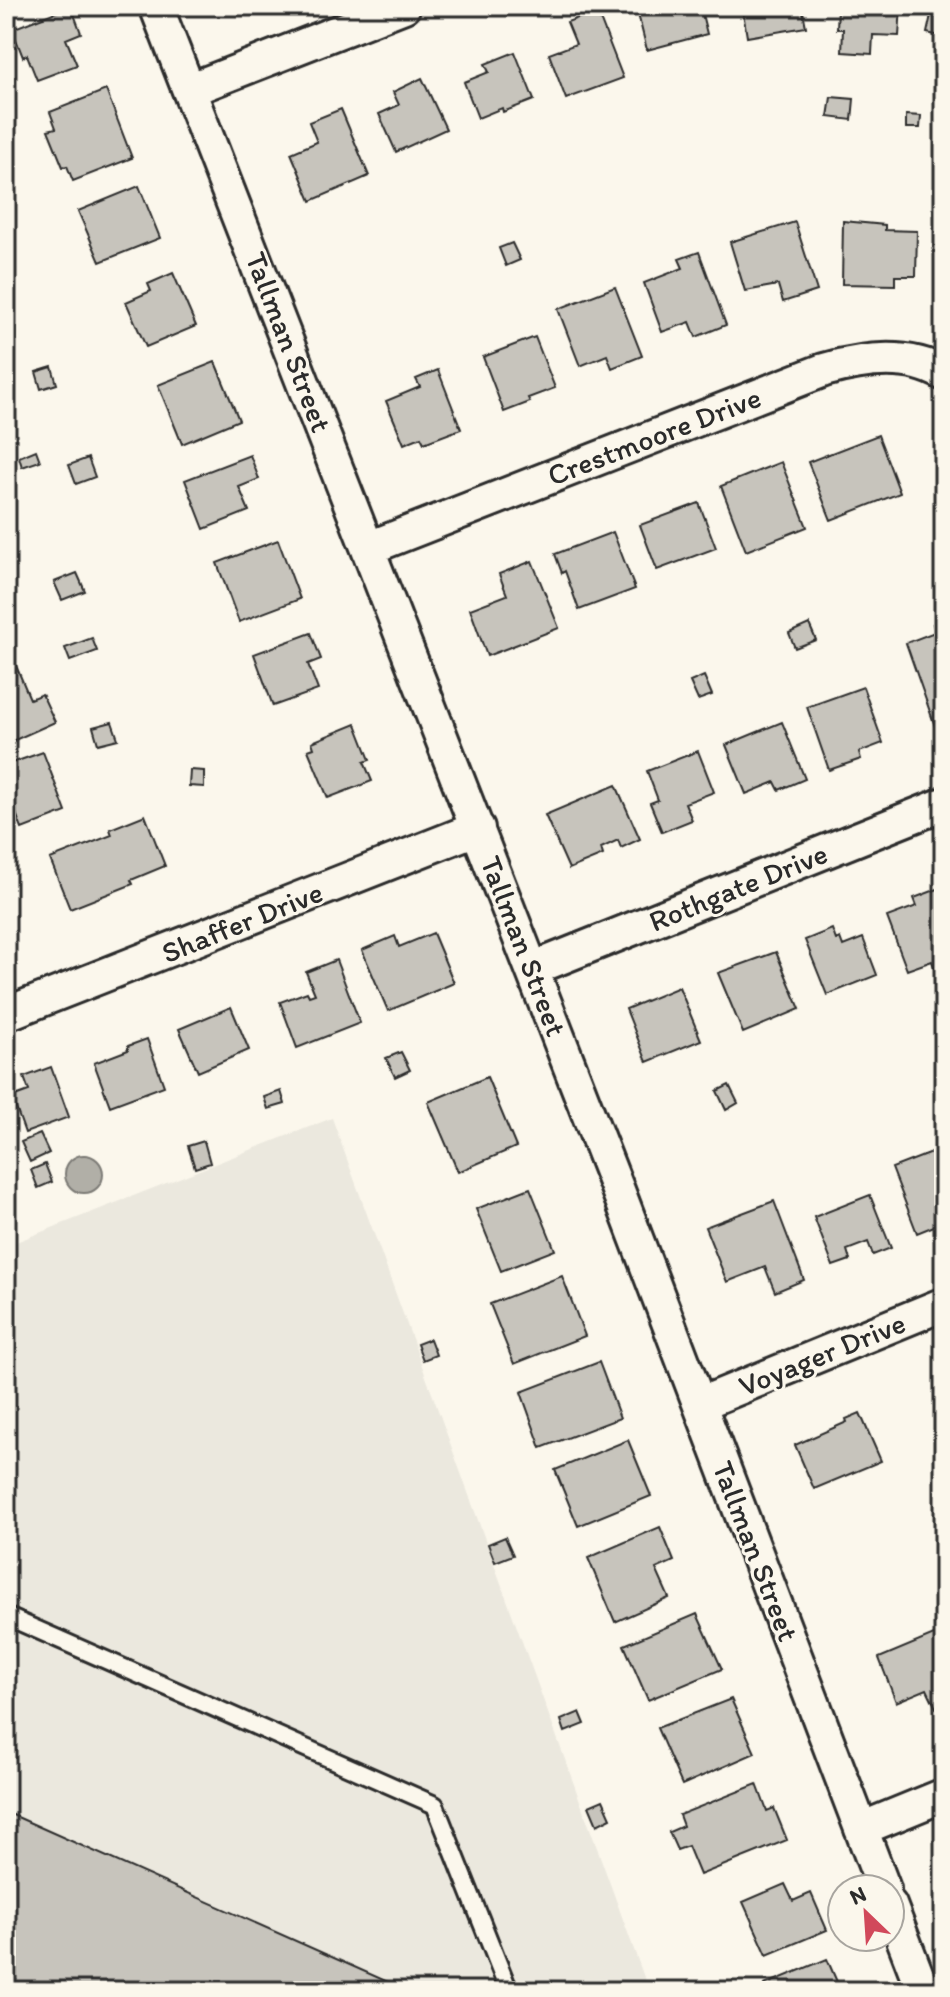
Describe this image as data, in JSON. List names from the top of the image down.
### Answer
{
  "streets": {
    "street": [
      "Tallman Street",
      "Crestmoore Drive",
      "Rothgate Drive",
      "Shaffer Drive",
      "Voyager Drive"
    ]
  },
  "crossings": [
    ["Tallman Street", "Crestmoore Drive"],
    ["Tallman Street", "Rothgate Drive"],
    ["Tallman Street", "Shaffer Drive"],
    ["Tallman Street", "Voyager Drive"]
  ],
  "north": "top left"
}
